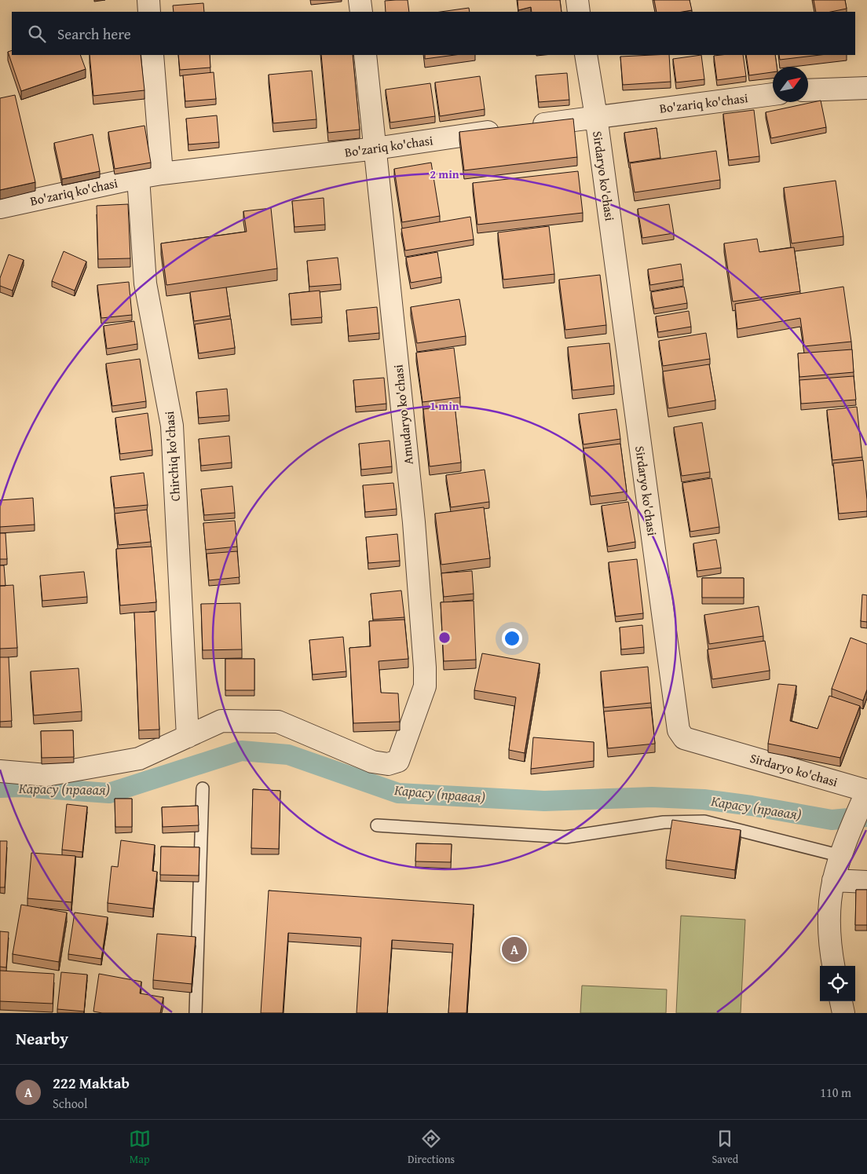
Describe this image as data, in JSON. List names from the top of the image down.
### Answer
{
  "streets": {
    "street": [
      "Bo'zariq ko'chasi",
      "Sirdaryo ko'chasi",
      "Amudaryo ko'chasi",
      "Chirchiq ko'chasi"
    ]
  },
  "crossings": [
    ["Bo'zariq ko'chasi", "Sirdaryo ko'chasi"],
    ["Bo'zariq ko'chasi", "Amudaryo ko'chasi"],
    ["Bo'zariq ko'chasi", "Chirchiq ko'chasi"],
    ["Amudaryo ko'chasi", "Chirchiq ko'chasi"]
  ],
  "water": ["Карасу (правая)"],
  "north": "top right",
  "page": {
    "search": "Search here",
    "pins": "A",
    "heading": "Nearby",
    "list": [
      {
        "mark": "A",
        "name": "222 Maktab",
        "note": "School",
        "value": "110 m"
      }
    ],
    "nav": ["Map", "Directions", "Saved"]
  },
  "rings": ["2 min", "1 min"]
}
